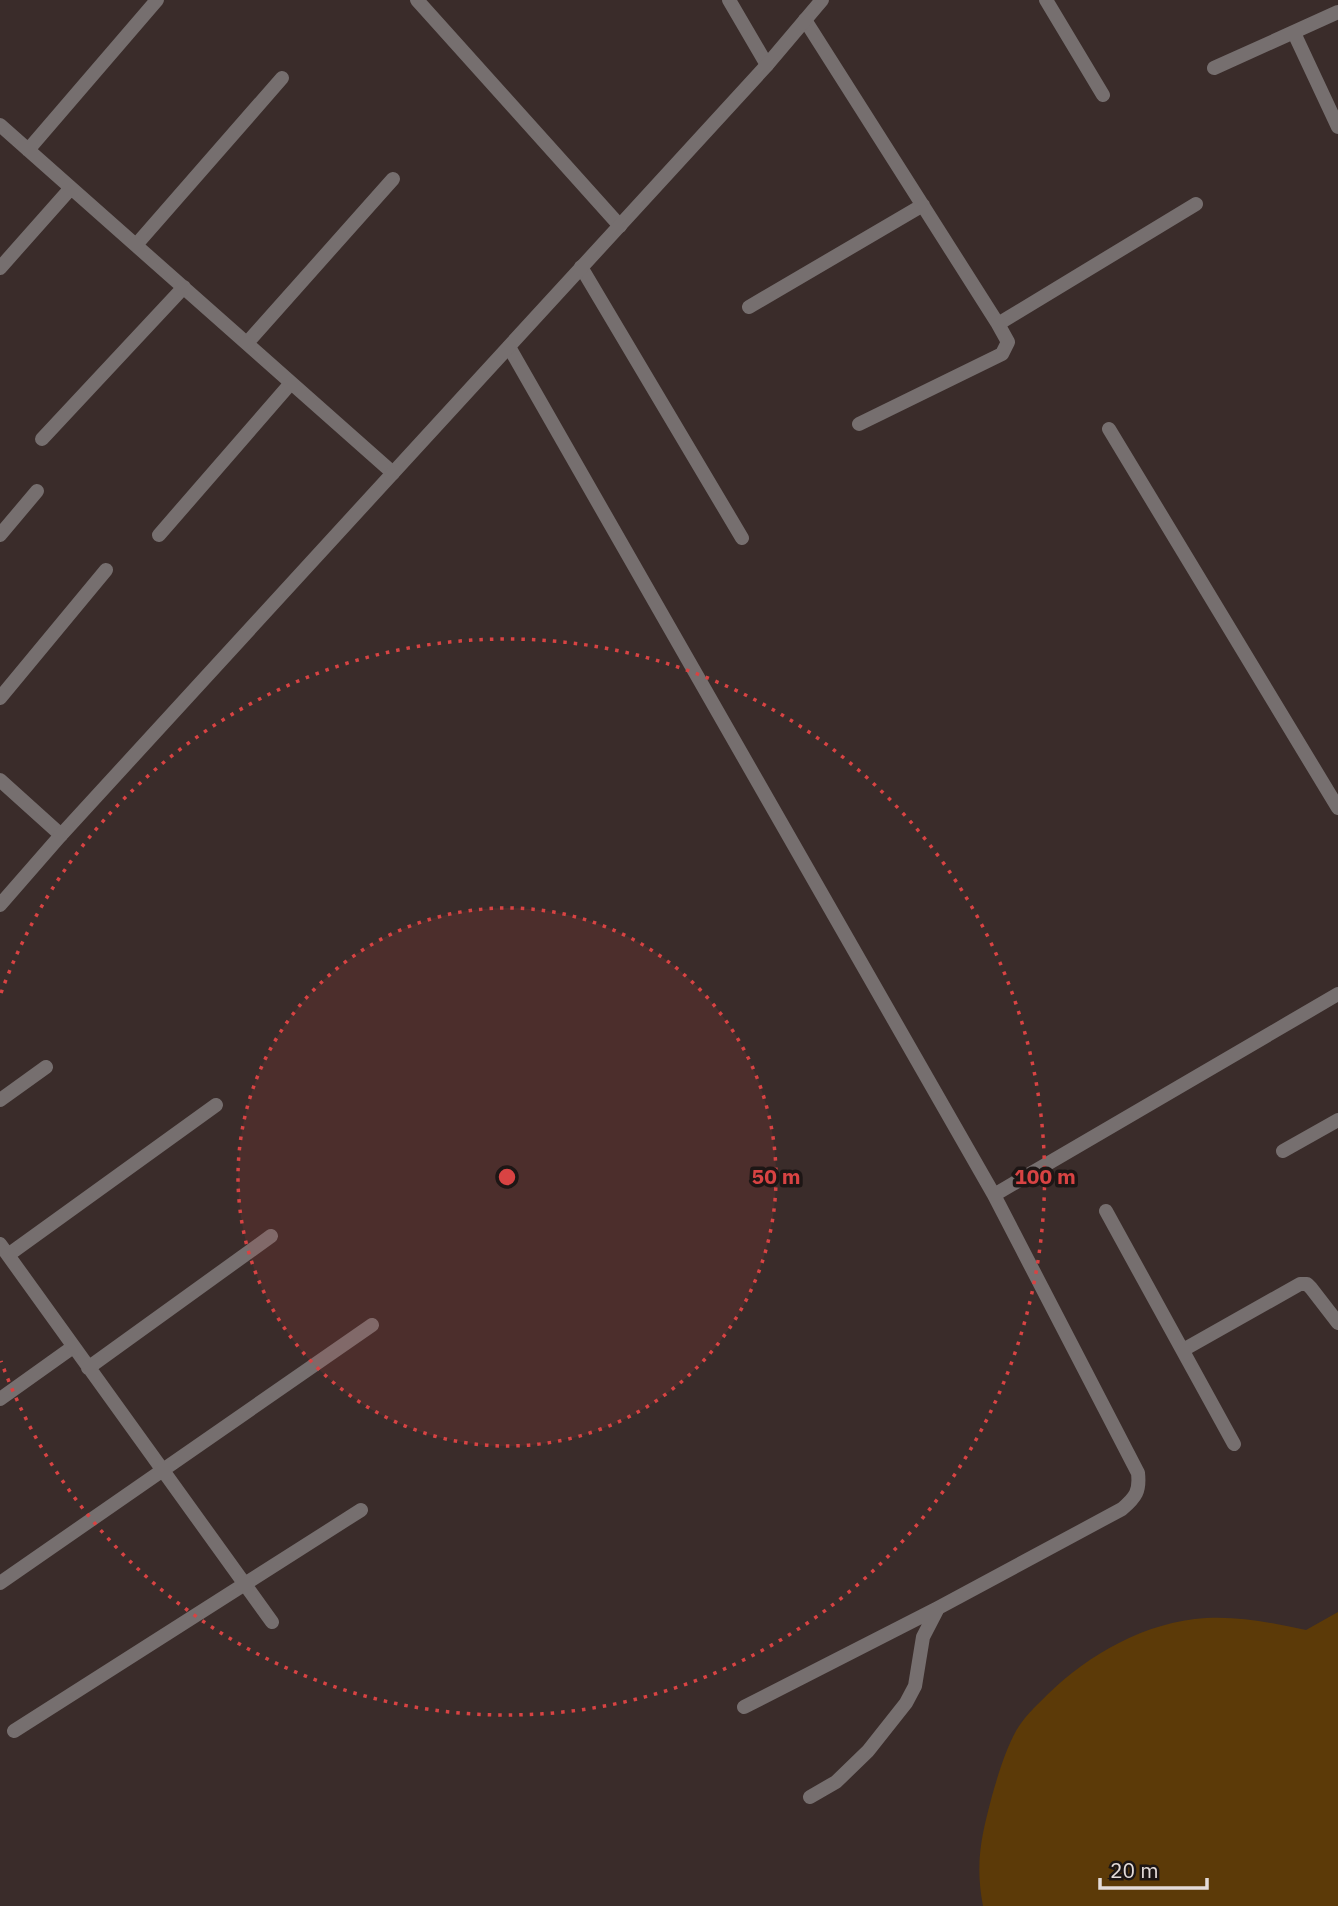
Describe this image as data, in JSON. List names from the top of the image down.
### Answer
{
  "scale_bar": "20 m",
  "rings": ["50 m", "100 m"]
}
